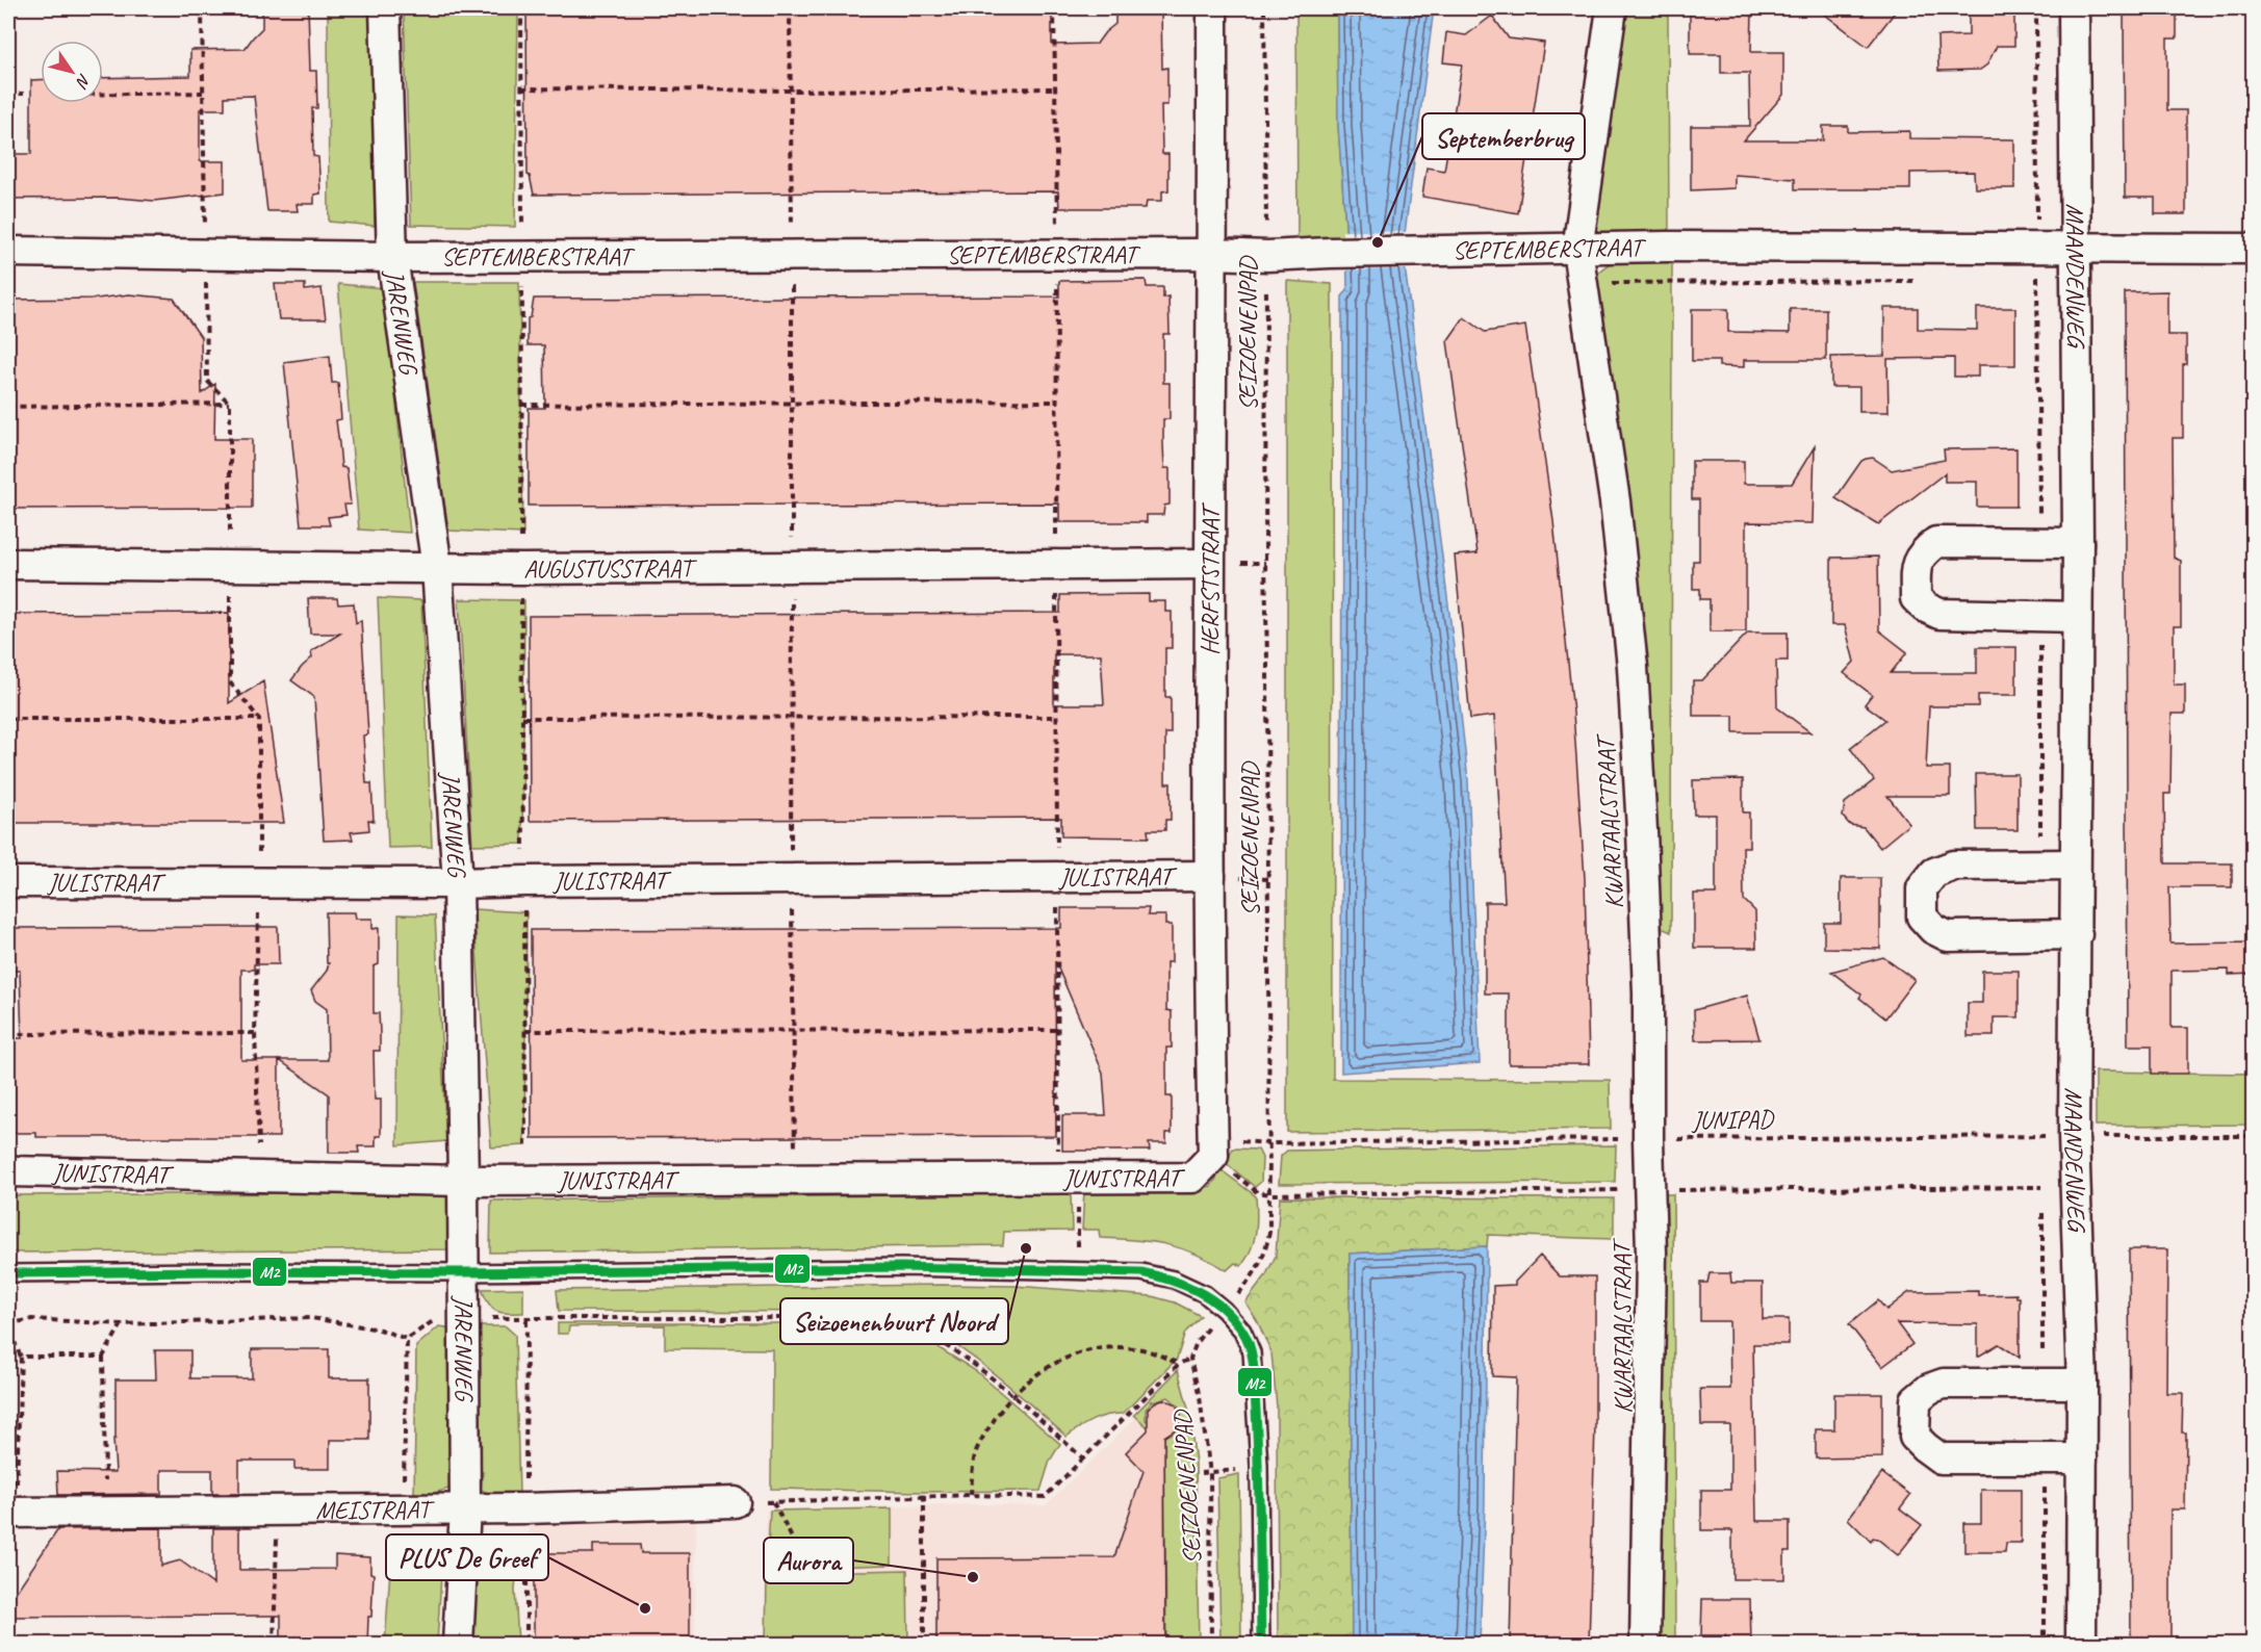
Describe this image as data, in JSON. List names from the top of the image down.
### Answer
{
  "streets": {
    "street": [
      "SEPTEMBERSTRAAT",
      "MAANDENWEG",
      "JARENWEG",
      "AUGUSTUSSTRAAT",
      "HERFSTSTRAAT",
      "KWARTAALSTRAAT",
      "JULISTRAAT",
      "JUNISTRAAT",
      "MEISTRAAT"
    ],
    "path": ["SEIZOENENPAD", "JUNIPAD"]
  },
  "crossings": [
    ["SEPTEMBERSTRAAT", "MAANDENWEG"],
    ["SEPTEMBERSTRAAT", "JARENWEG"],
    ["SEPTEMBERSTRAAT", "SEIZOENENPAD"],
    ["SEPTEMBERSTRAAT", "HERFSTSTRAAT"],
    ["SEPTEMBERSTRAAT", "KWARTAALSTRAAT"],
    ["MAANDENWEG", "JUNIPAD"],
    ["JARENWEG", "AUGUSTUSSTRAAT"],
    ["JARENWEG", "JULISTRAAT"],
    ["JARENWEG", "JUNISTRAAT"],
    ["JARENWEG", "MEISTRAAT"],
    ["SEIZOENENPAD", "JUNIPAD"],
    ["AUGUSTUSSTRAAT", "HERFSTSTRAAT"],
    ["HERFSTSTRAAT", "JULISTRAAT"],
    ["HERFSTSTRAAT", "JUNIPAD"],
    ["HERFSTSTRAAT", "JUNISTRAAT"],
    ["KWARTAALSTRAAT", "JUNIPAD"],
    ["JUNIPAD", "JUNISTRAAT"]
  ],
  "places": [
    "Septemberbrug",
    "Seizoenenbuurt Noord",
    "Aurora",
    "PLUS De Greef"
  ],
  "lines": ["transit line M2"],
  "north": "bottom right"
}
